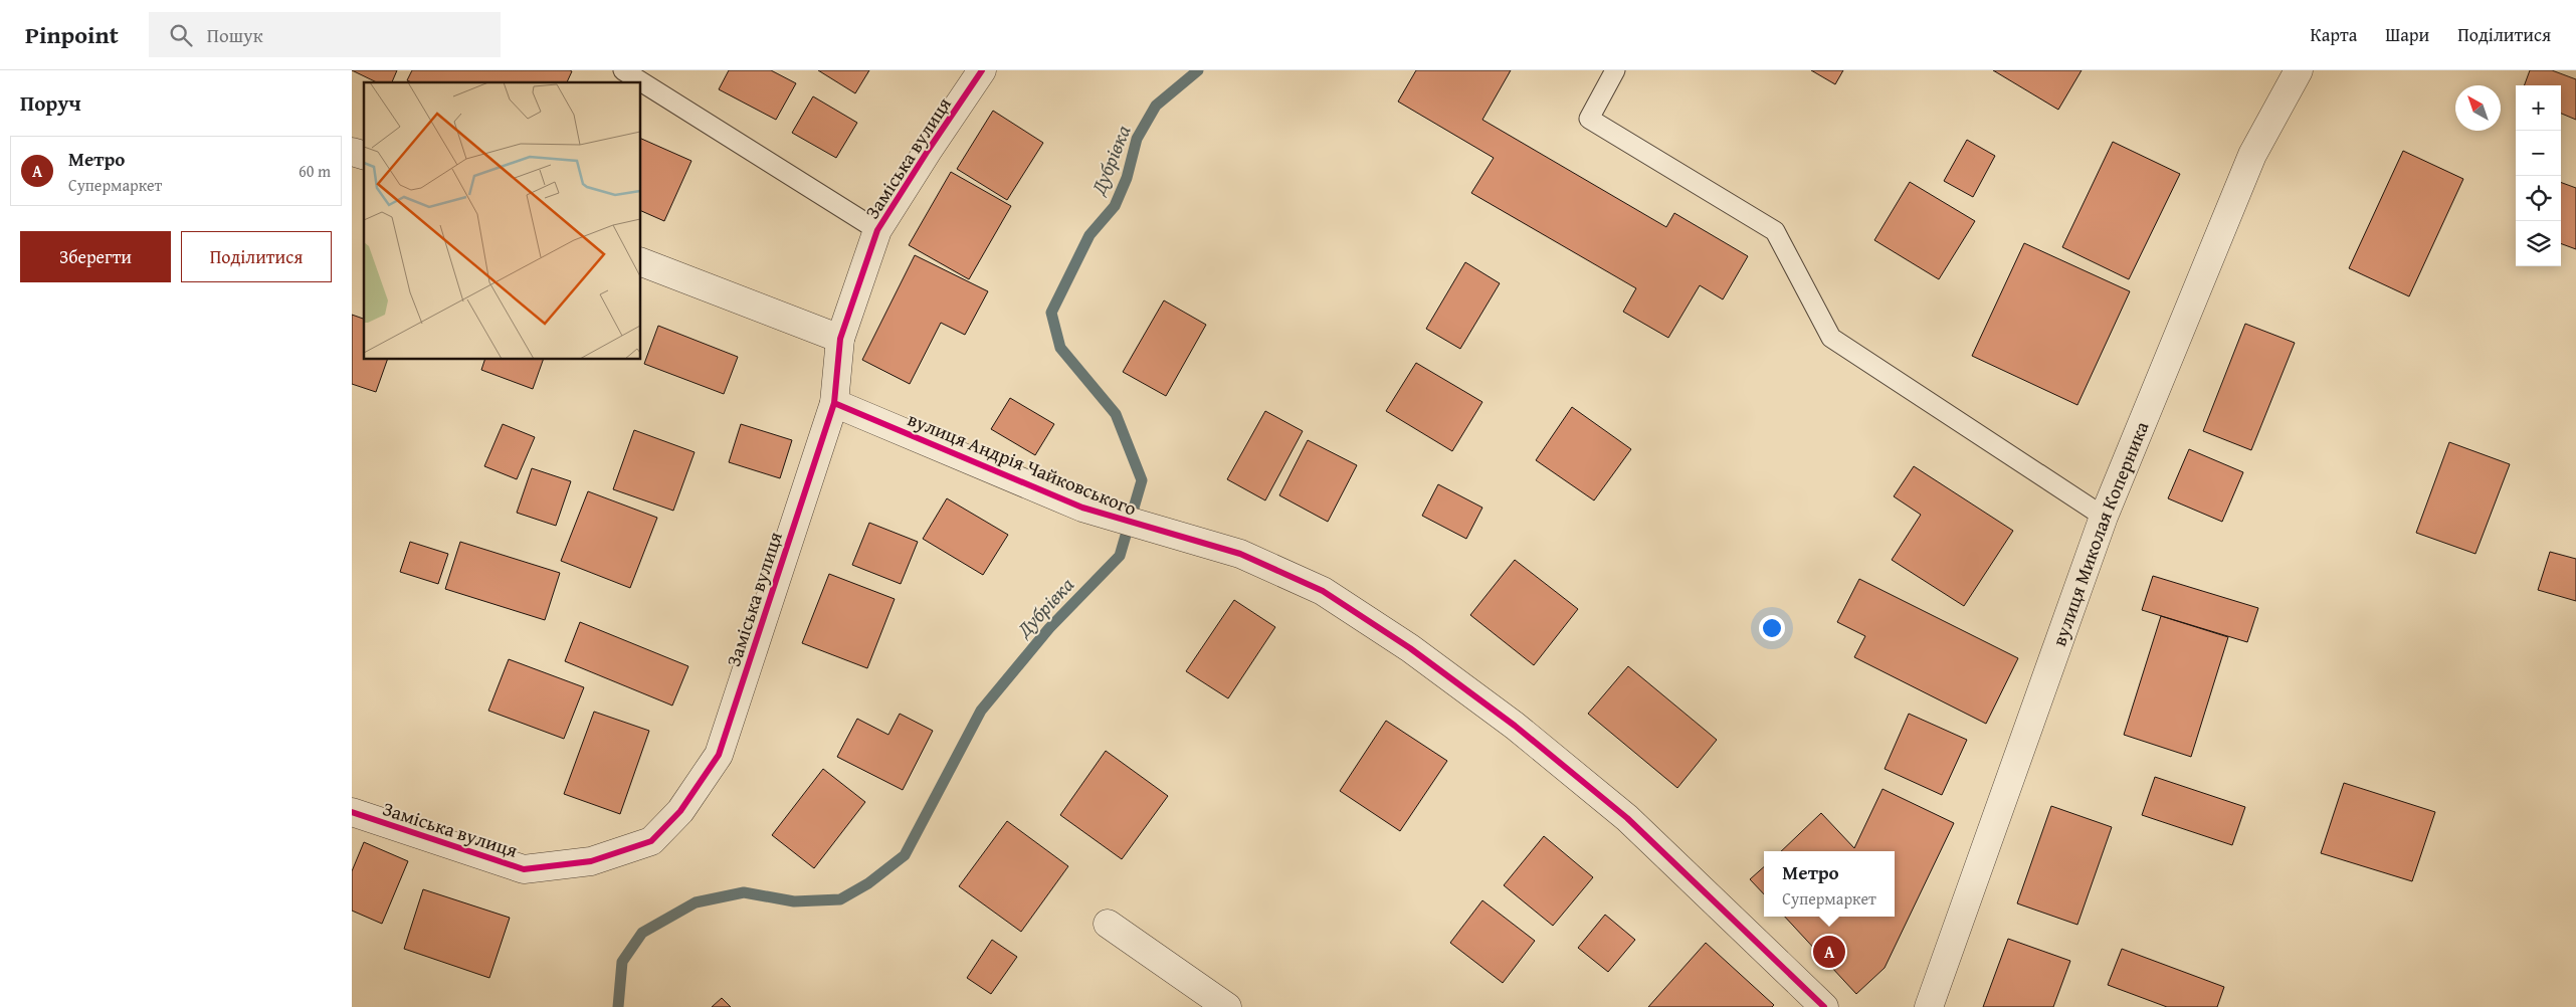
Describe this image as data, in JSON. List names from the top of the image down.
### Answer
{
  "streets": {
    "street": ["Заміська вулиця", "вулиця Андрія Чайковського", "вулиця Миколая Коперника"]
  },
  "crossings": [
    ["Заміська вулиця", "вулиця Андрія Чайковського"]
  ],
  "water": ["Дубрівка"],
  "north": "top left",
  "page": {
    "header": "Pinpoint",
    "search": "Пошук",
    "nav": ["Карта", "Шари", "Поділитися"],
    "heading": "Поруч",
    "map_buttons": ["+", "−"],
    "list": [
      {
        "mark": "A",
        "name": "Метро",
        "note": "Супермаркет",
        "value": "60 m"
      }
    ],
    "buttons": ["Зберегти", "Поділитися"],
    "popup": ["Метро", "Супермаркет"],
    "pins": "A"
  }
}
